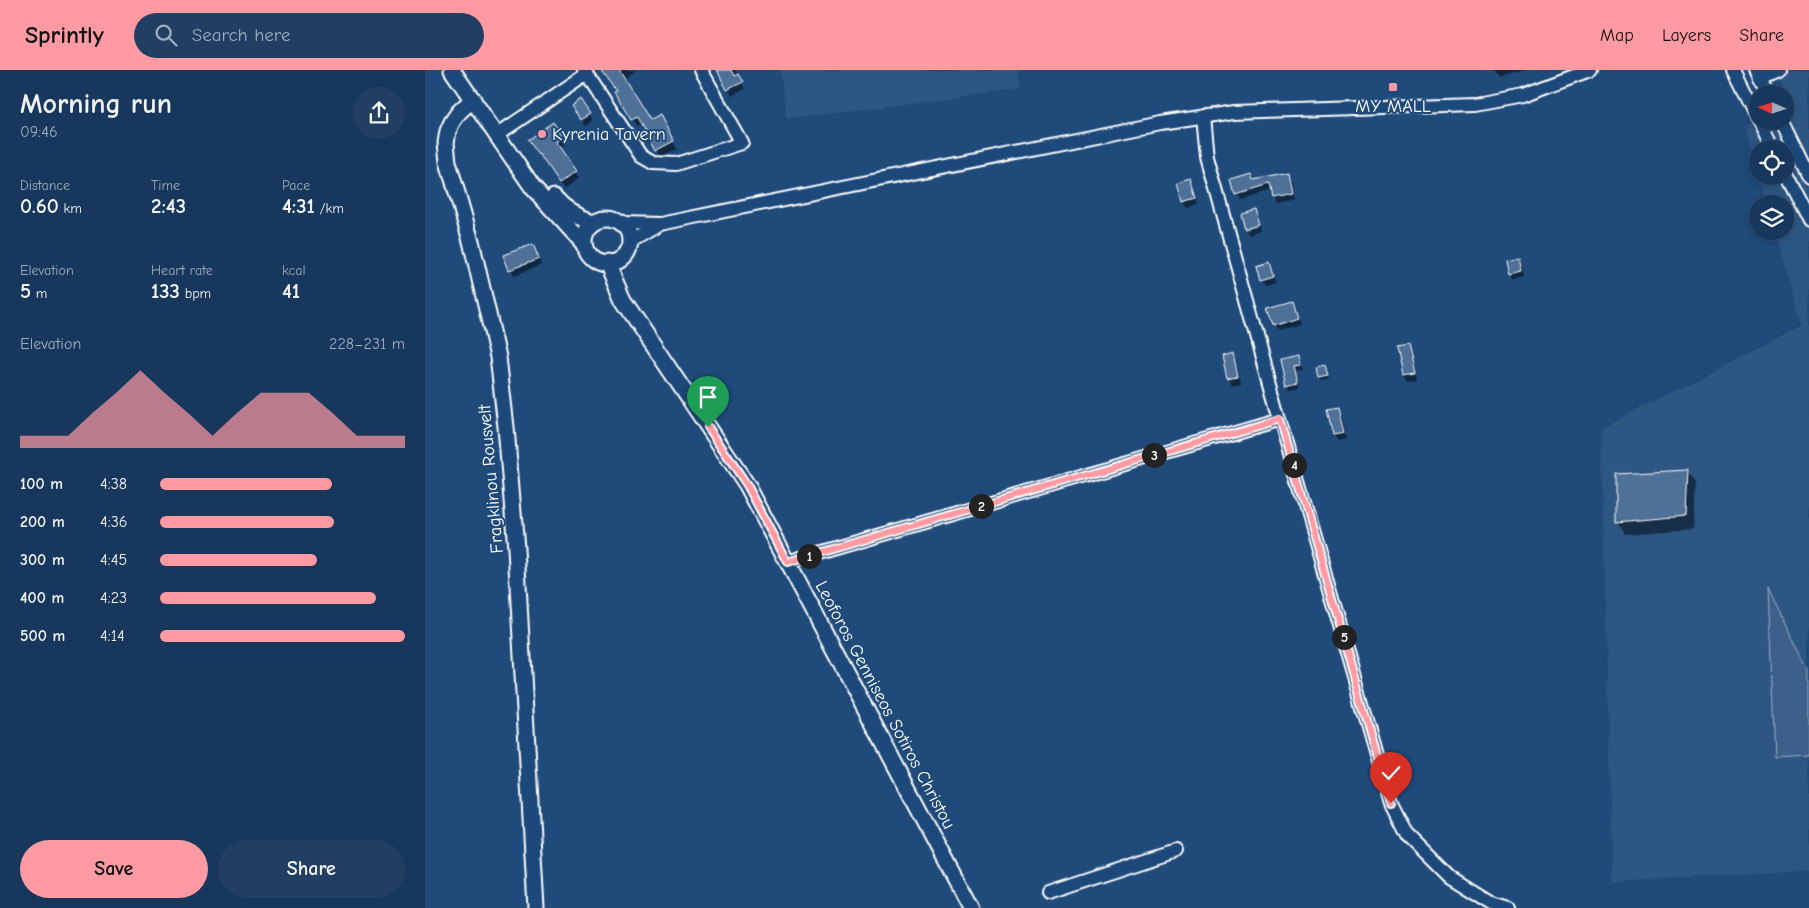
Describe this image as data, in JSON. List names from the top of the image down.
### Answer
{
  "streets": {
    "main road": ["Fragklinou Rousvelt", "Leoforos Genniseos Sotiros Christou"]
  },
  "places": {
    "transit": ["MY MALL"],
    "other": ["Kyrenia Tavern"]
  },
  "north": "left",
  "page": {
    "header": "Sprintly",
    "search": "Search here",
    "nav": ["Map", "Layers", "Share"],
    "heading": ["Morning run", "09:46"],
    "stats": [
      ["Distance", "0.60 km"],
      ["Time", "2:43"],
      ["Pace", "4:31 /km"],
      ["Elevation", "5 m"],
      ["Heart rate", "133 bpm"],
      ["kcal", "41"]
    ],
    "chart": ["Elevation", "228–231 m"],
    "pins": [
      "3",
      "4",
      "2",
      "1",
      "5"
    ],
    "list": [
      {
        "name": "100 m",
        "note": "4:38"
      },
      {
        "name": "200 m",
        "note": "4:36"
      },
      {
        "name": "300 m",
        "note": "4:45"
      },
      {
        "name": "400 m",
        "note": "4:23"
      },
      {
        "name": "500 m",
        "note": "4:14"
      }
    ],
    "buttons": ["Save", "Share"]
  }
}
